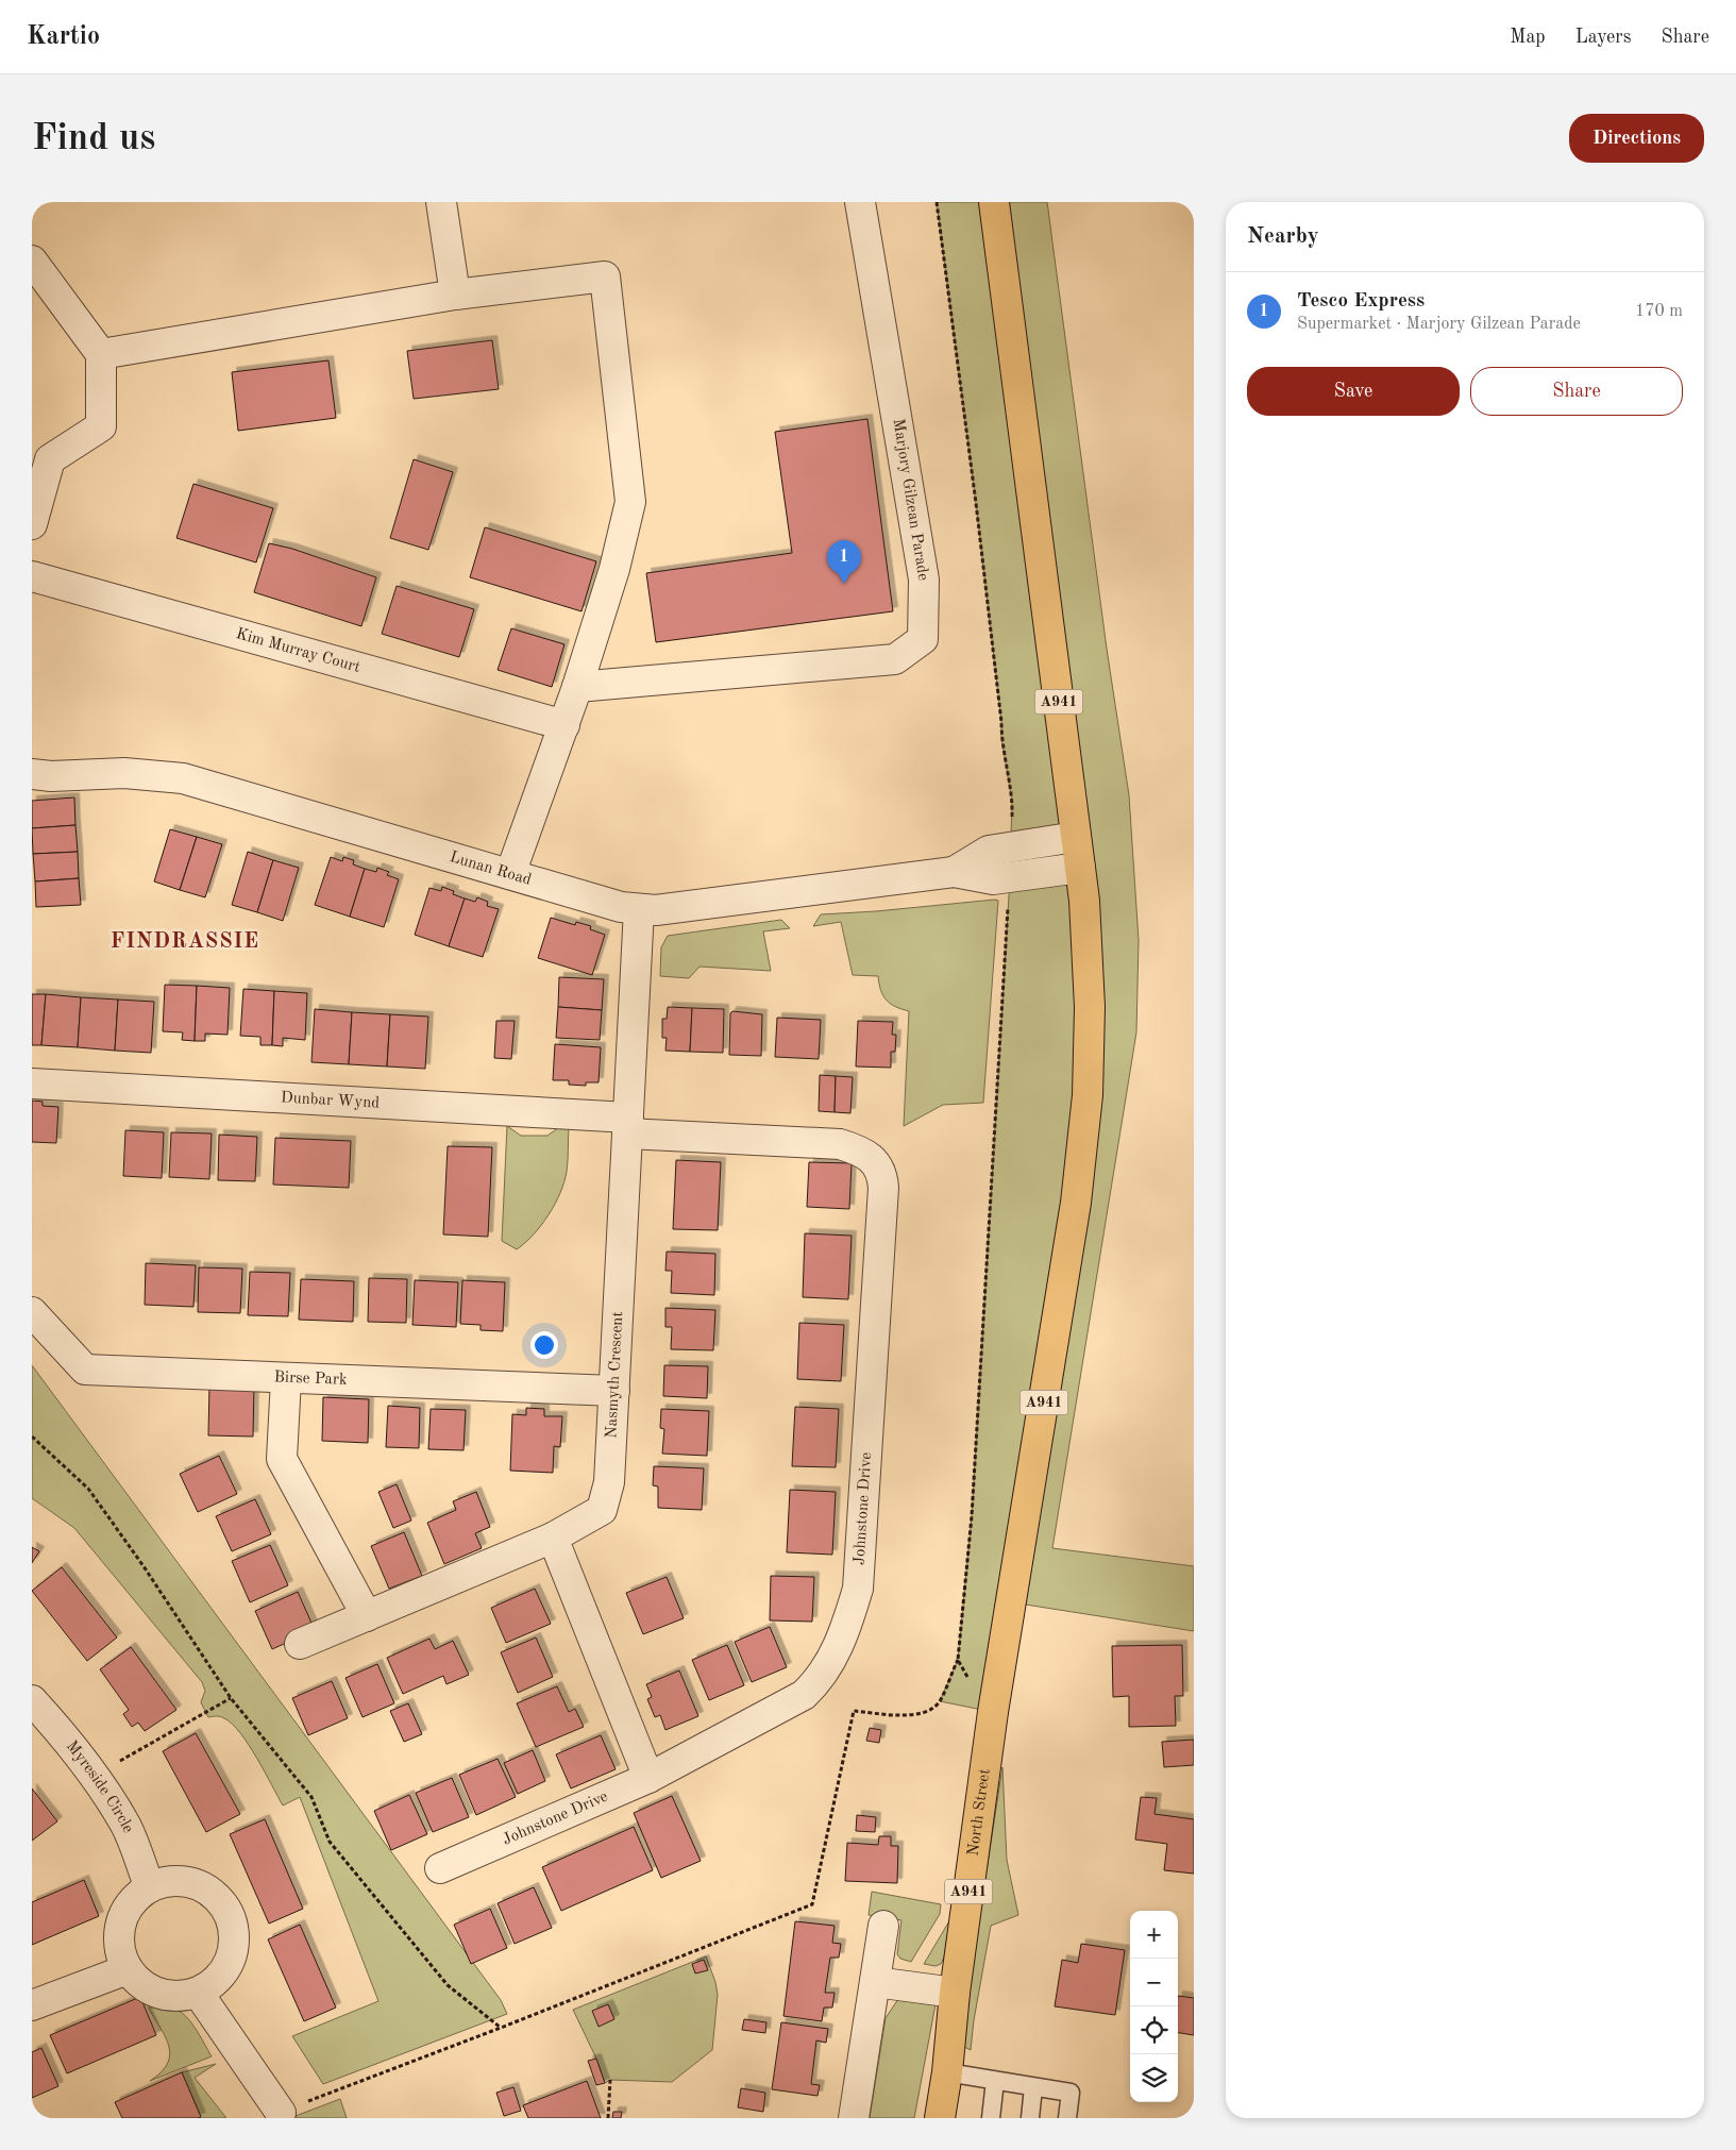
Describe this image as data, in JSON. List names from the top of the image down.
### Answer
{
  "streets": {
    "main road": ["A941", "North Street"],
    "street": [
      "Marjory Gilzean Parade",
      "Kim Murray Court",
      "Lunan Road",
      "Dunbar Wynd",
      "Nasmyth Crescent",
      "Birse Park",
      "Johnstone Drive",
      "Myreside Circle"
    ]
  },
  "crossings": [
    ["A941", "North Street"],
    ["Lunan Road", "Nasmyth Crescent"],
    ["Dunbar Wynd", "Nasmyth Crescent"],
    ["Dunbar Wynd", "Johnstone Drive"],
    ["Nasmyth Crescent", "Birse Park"],
    ["Nasmyth Crescent", "Johnstone Drive"]
  ],
  "districts": ["FINDRASSIE"],
  "page": {
    "header": "Kartio",
    "nav": ["Map", "Layers", "Share"],
    "buttons": [
      "Directions",
      ["Save", "Share"]
    ],
    "title": "Find us",
    "heading": "Nearby",
    "list": [
      {
        "mark": "1",
        "name": "Tesco Express",
        "note": "Supermarket · Marjory Gilzean Parade",
        "value": "170 m"
      }
    ],
    "pins": "1",
    "map_buttons": ["+", "−"]
  }
}
